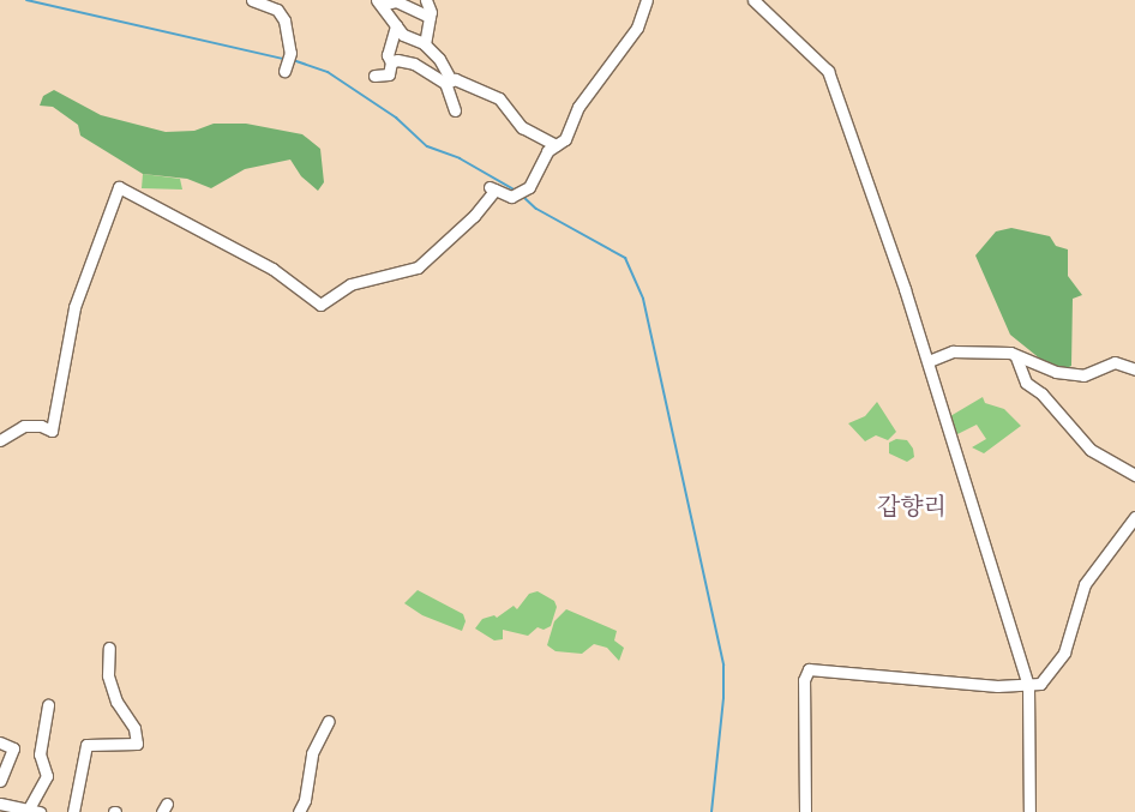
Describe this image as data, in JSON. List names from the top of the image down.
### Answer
{
  "districts": ["갑향리"]
}
